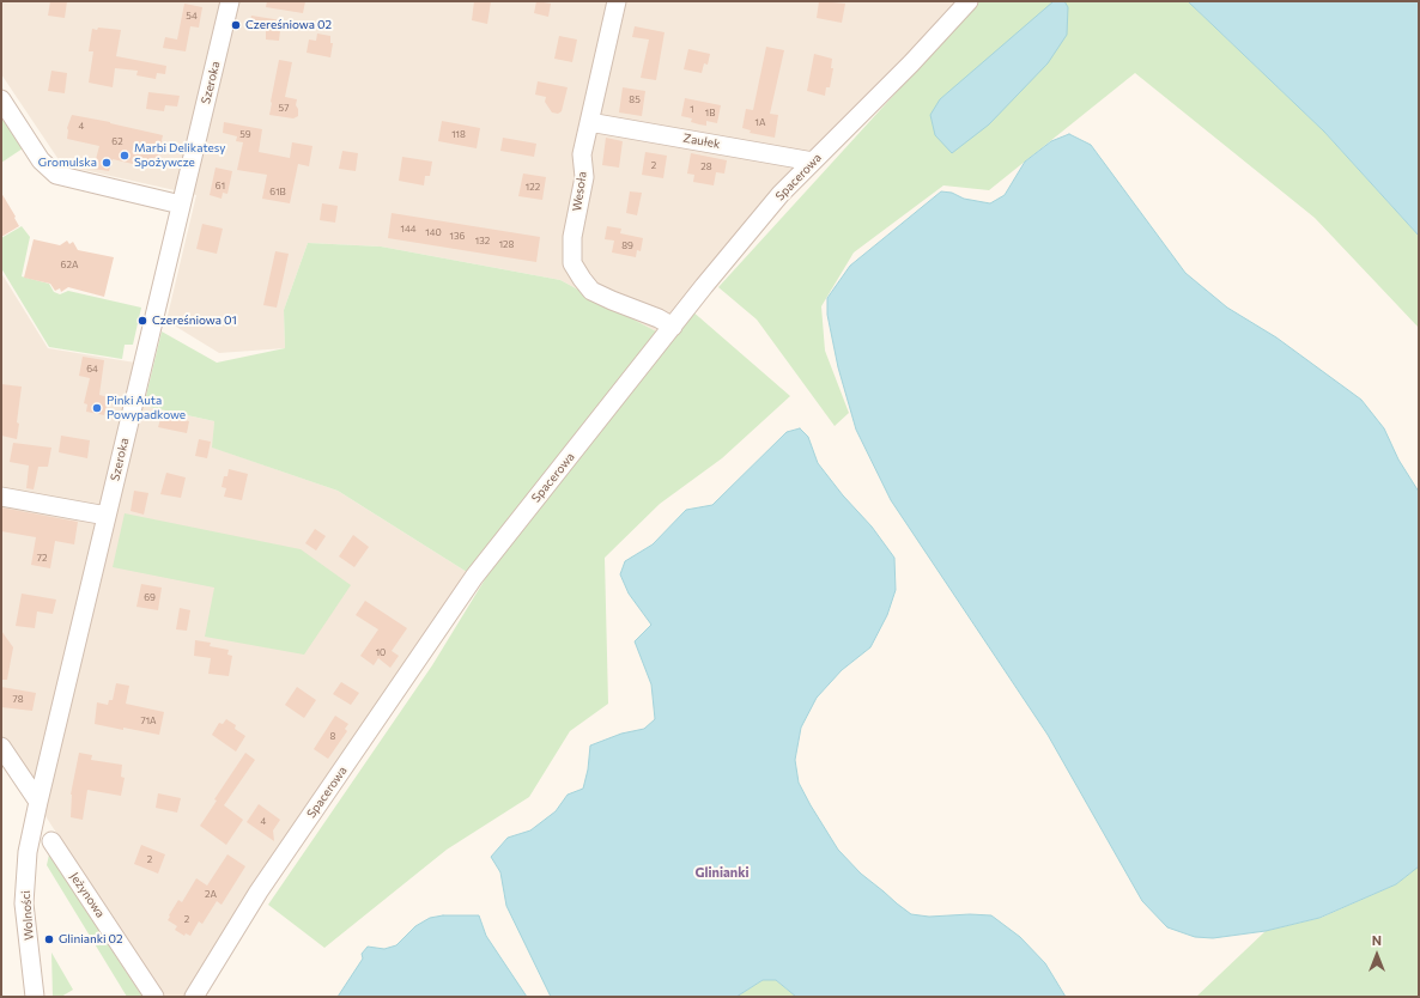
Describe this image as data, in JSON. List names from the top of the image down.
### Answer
{
  "streets": {
    "street": [
      "Szeroka",
      "Zaułek",
      "Spacerowa",
      "Wesoła",
      "Jeżynowa",
      "Wolności"
    ]
  },
  "crossings": [
    ["Szeroka", "Wolności"],
    ["Zaułek", "Spacerowa"],
    ["Zaułek", "Wesoła"],
    ["Spacerowa", "Wesoła"]
  ],
  "districts": ["Glinianki"],
  "places": [
    "Czereśniowa 02",
    "Marbi Delikatesy Spożywcze",
    "Gromulska",
    "Czereśniowa 01",
    "Pinki Auta Powypadkowe",
    "Glinianki 02"
  ],
  "house_numbers": [
    "54",
    "85",
    "57",
    "1",
    "1B",
    "1A",
    "4",
    "59",
    "118",
    "62",
    "2",
    "28",
    "61",
    "122",
    "61B",
    "144",
    "140",
    "136",
    "132",
    "128",
    "89",
    "62A",
    "64",
    "72",
    "69",
    "10",
    "78",
    "71A",
    "8",
    "4",
    "2",
    "2A",
    "2"
  ],
  "north": "top"
}
